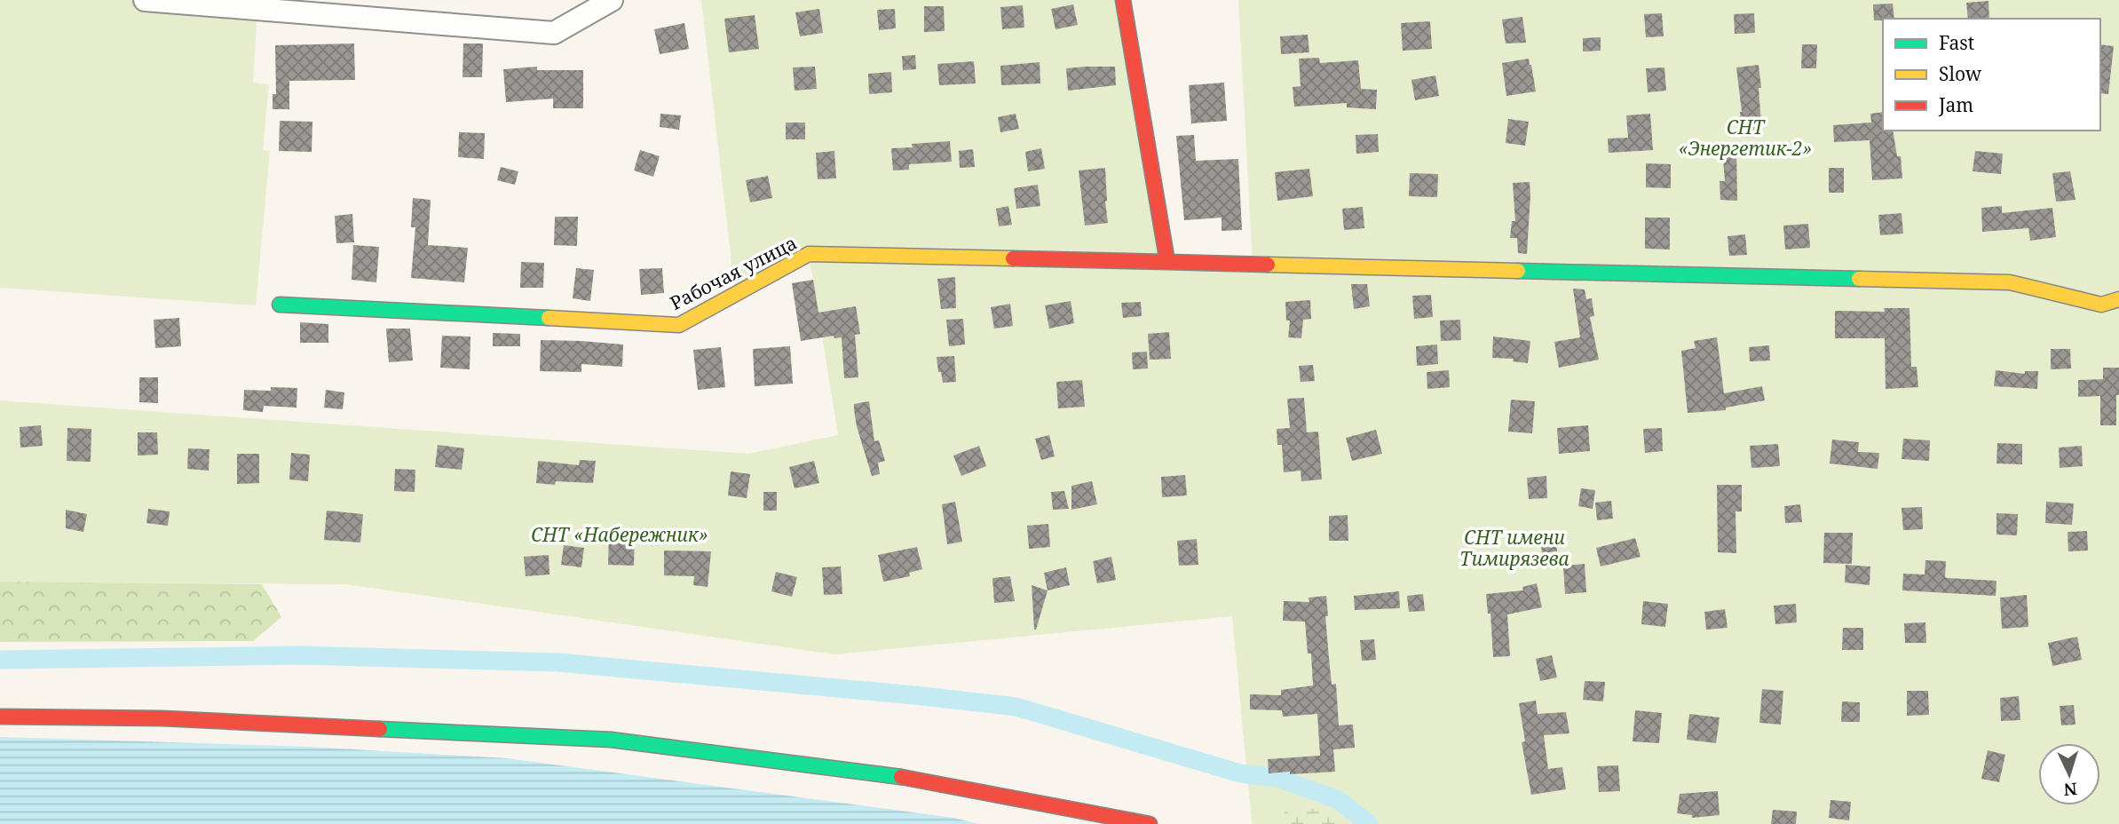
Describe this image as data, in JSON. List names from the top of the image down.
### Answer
{
  "streets": {
    "street": ["Рабочая улица"]
  },
  "parks": ["СНТ «Энергетик-2»", "СНТ «Набережник»", "СНТ имени Тимирязева"],
  "legend": ["Fast", "Slow", "Jam"],
  "north": "bottom"
}
